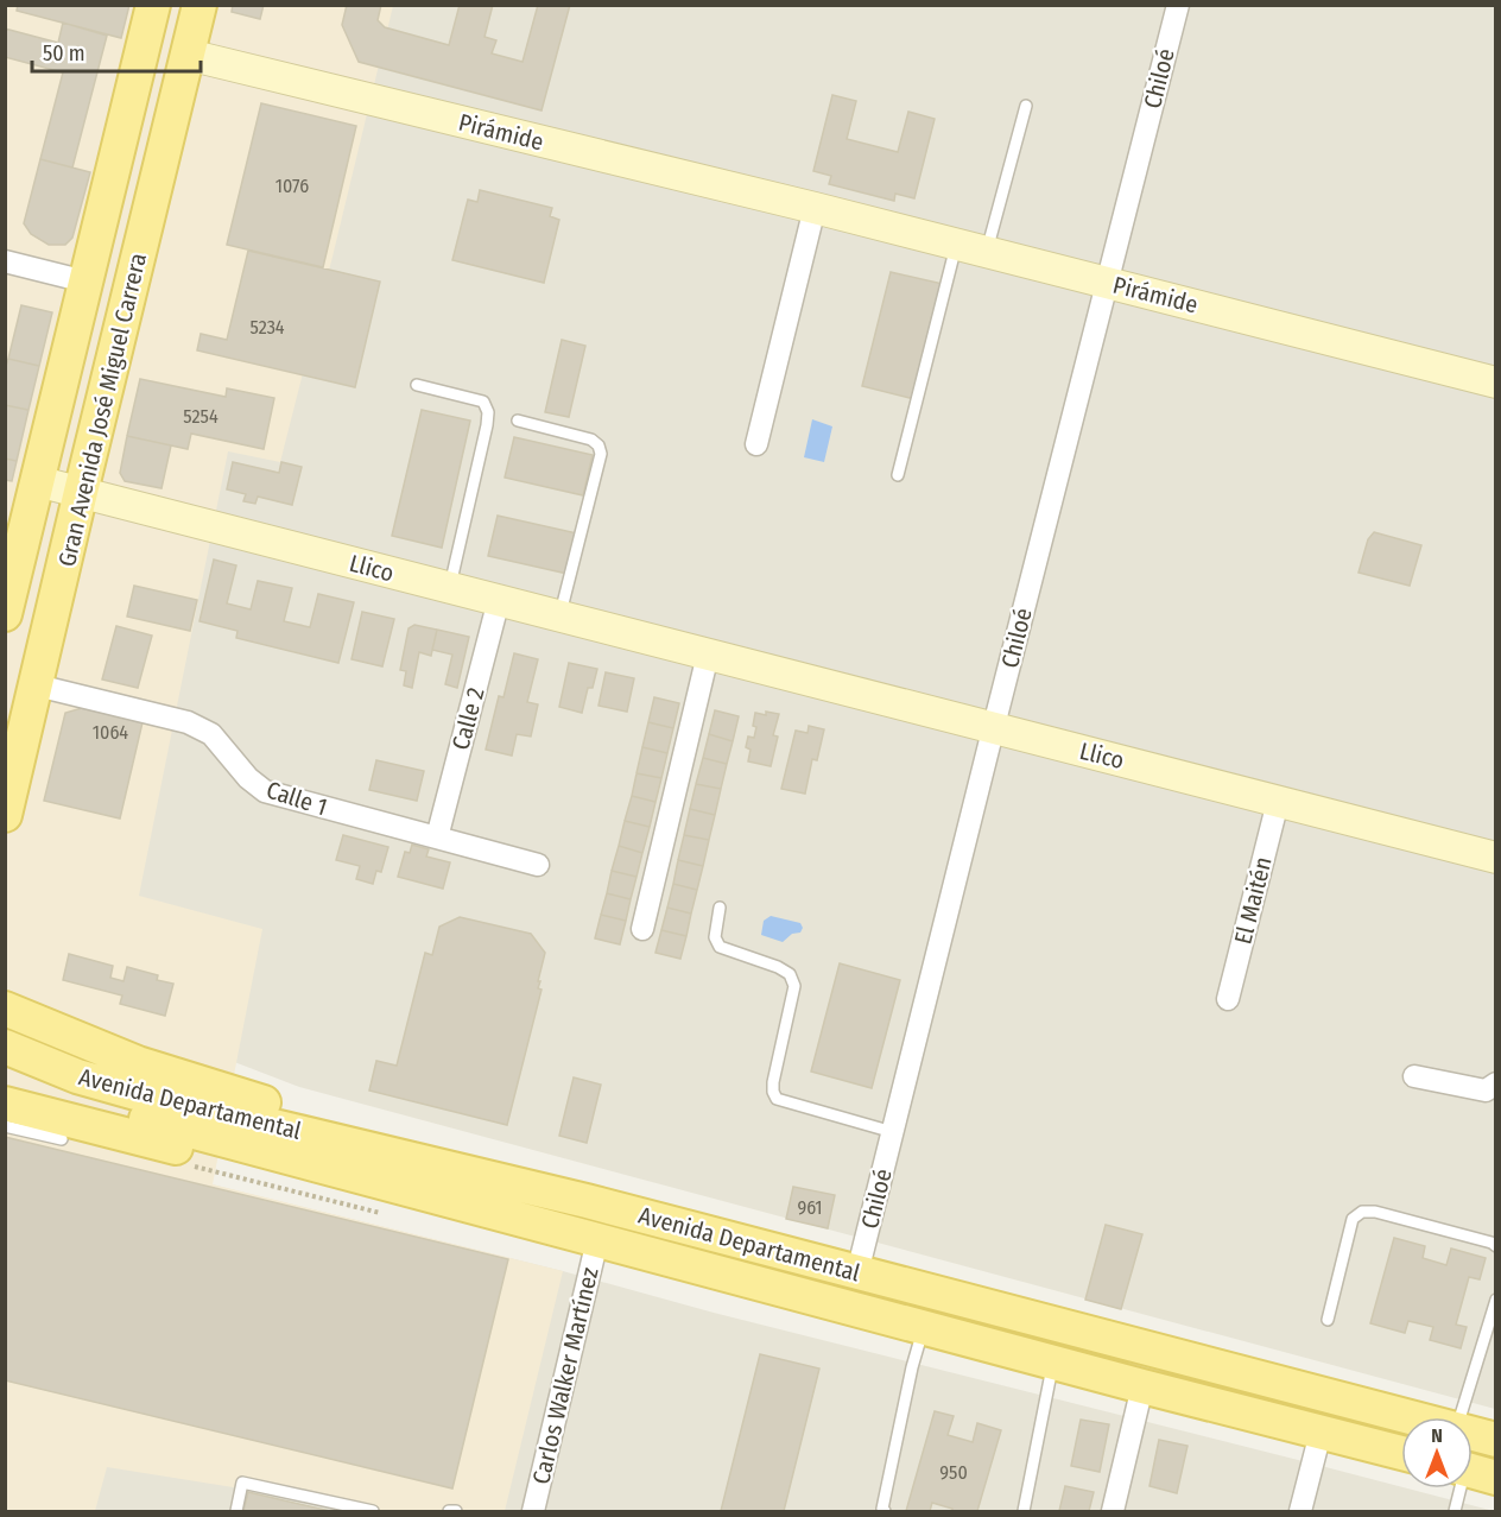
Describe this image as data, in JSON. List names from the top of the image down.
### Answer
{
  "streets": {
    "main road": ["Gran Avenida José Miguel Carrera", "Avenida Departamental"],
    "street": [
      "Chiloé",
      "Pirámide",
      "Llico",
      "Calle 2",
      "Calle 1",
      "El Maitén",
      "Carlos Walker Martínez"
    ]
  },
  "crossings": [
    ["Chiloé", "Pirámide"],
    ["Chiloé", "Llico"],
    ["Chiloé", "Avenida Departamental"],
    ["Pirámide", "Gran Avenida José Miguel Carrera"],
    ["Gran Avenida José Miguel Carrera", "Llico"],
    ["Gran Avenida José Miguel Carrera", "Calle 1"],
    ["Llico", "Calle 2"],
    ["Llico", "El Maitén"],
    ["Calle 2", "Calle 1"],
    ["Avenida Departamental", "Carlos Walker Martínez"]
  ],
  "house_numbers": [
    "1076",
    "5234",
    "5254",
    "1064",
    "961",
    "950"
  ],
  "scale_bar": "50 m",
  "north": "top"
}
